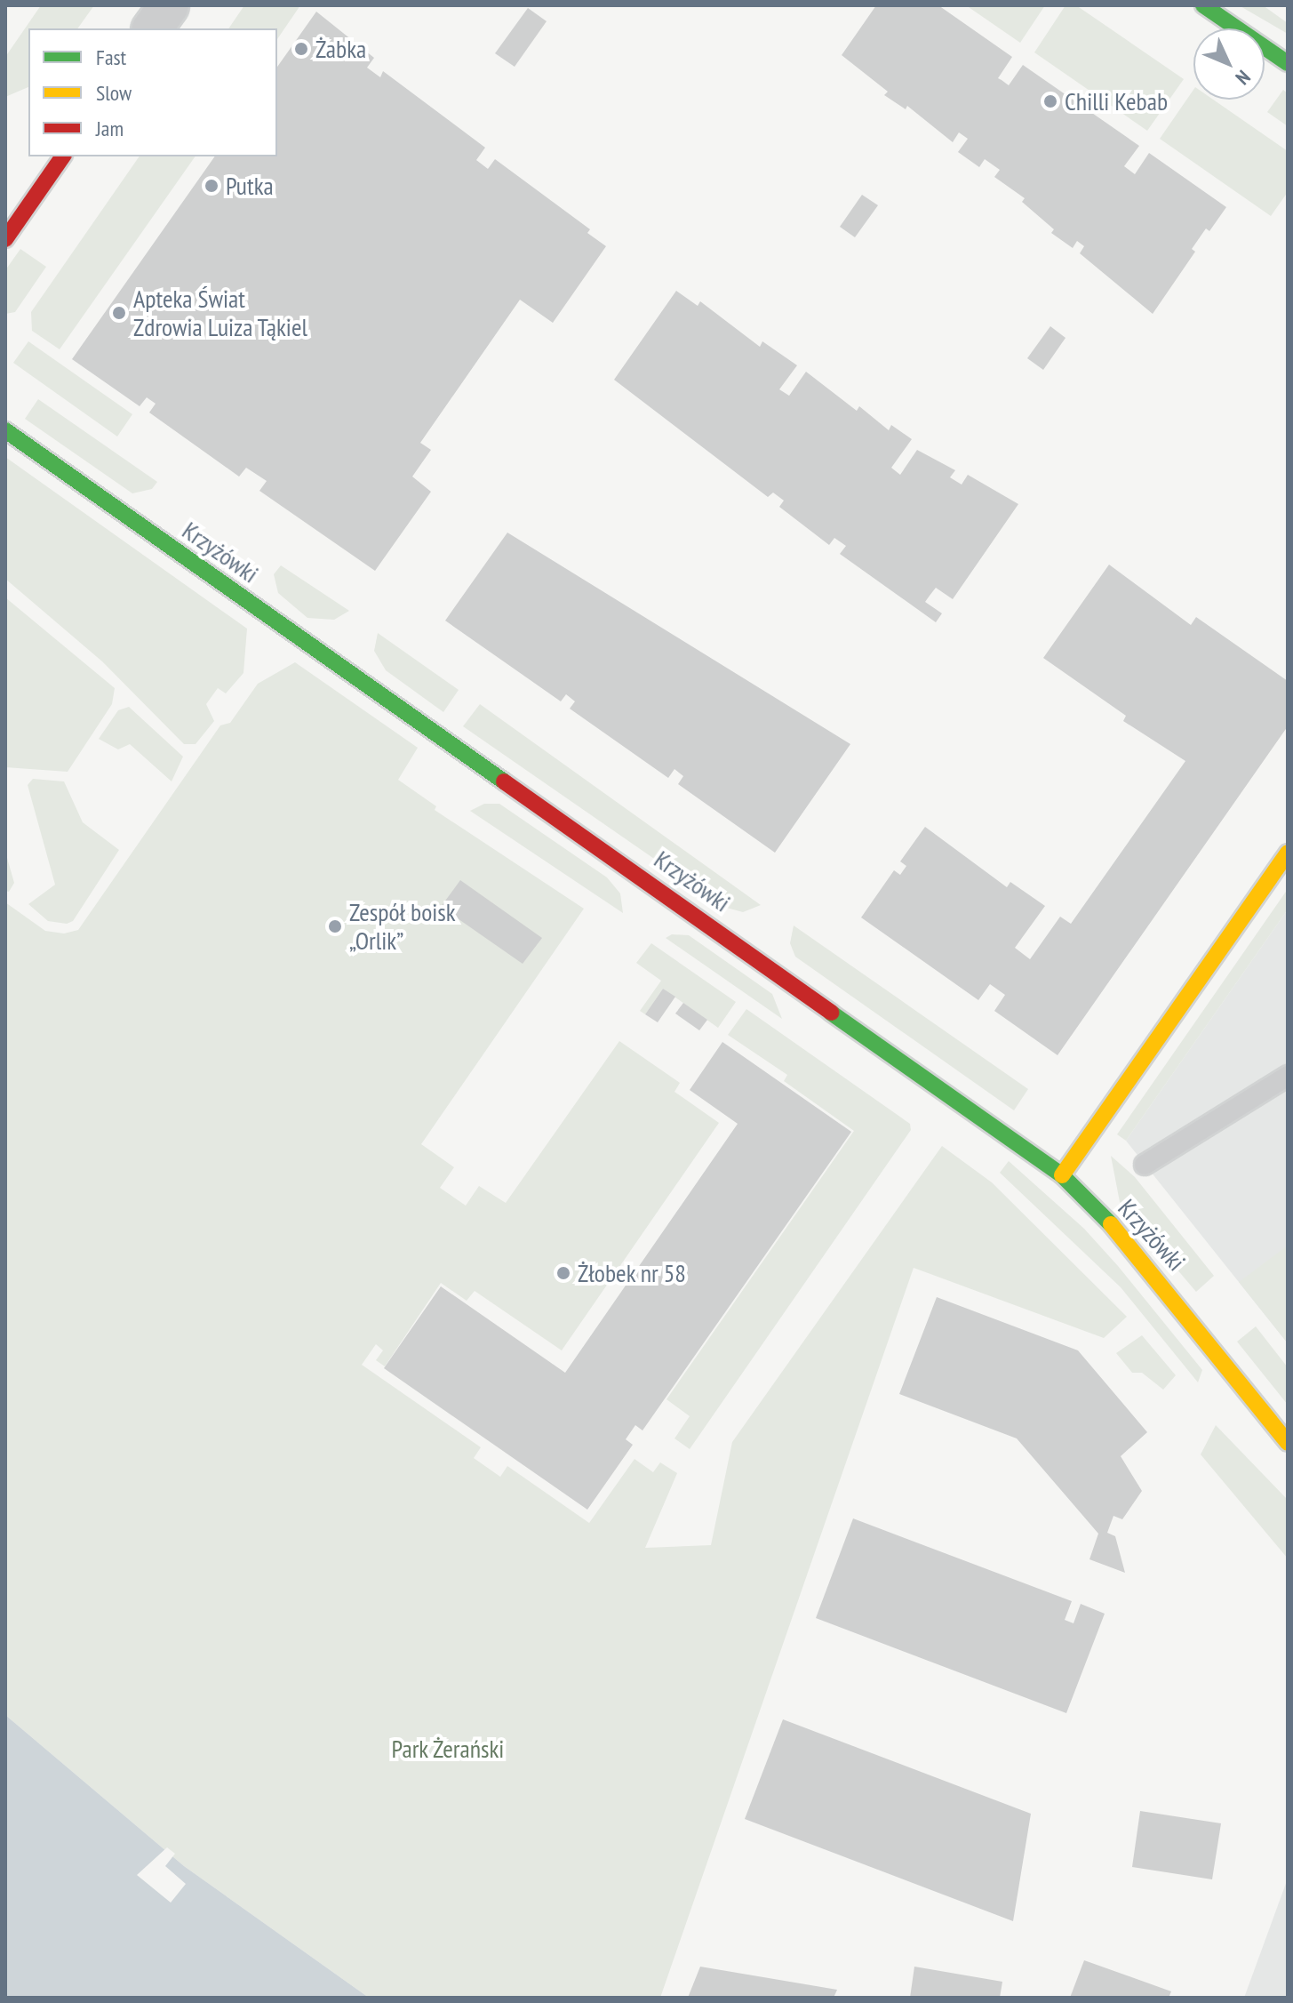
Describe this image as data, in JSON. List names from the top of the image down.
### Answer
{
  "streets": {
    "street": ["Krzyżówki"]
  },
  "parks": ["Park Żerański"],
  "places": [
    "Żabka",
    "Chilli Kebab",
    "Putka",
    "Apteka Świat Zdrowia Luiza Tąkiel",
    "Zespół boisk „Orlik”",
    "Żłobek nr 58"
  ],
  "legend": ["Fast", "Slow", "Jam"],
  "north": "bottom right"
}
